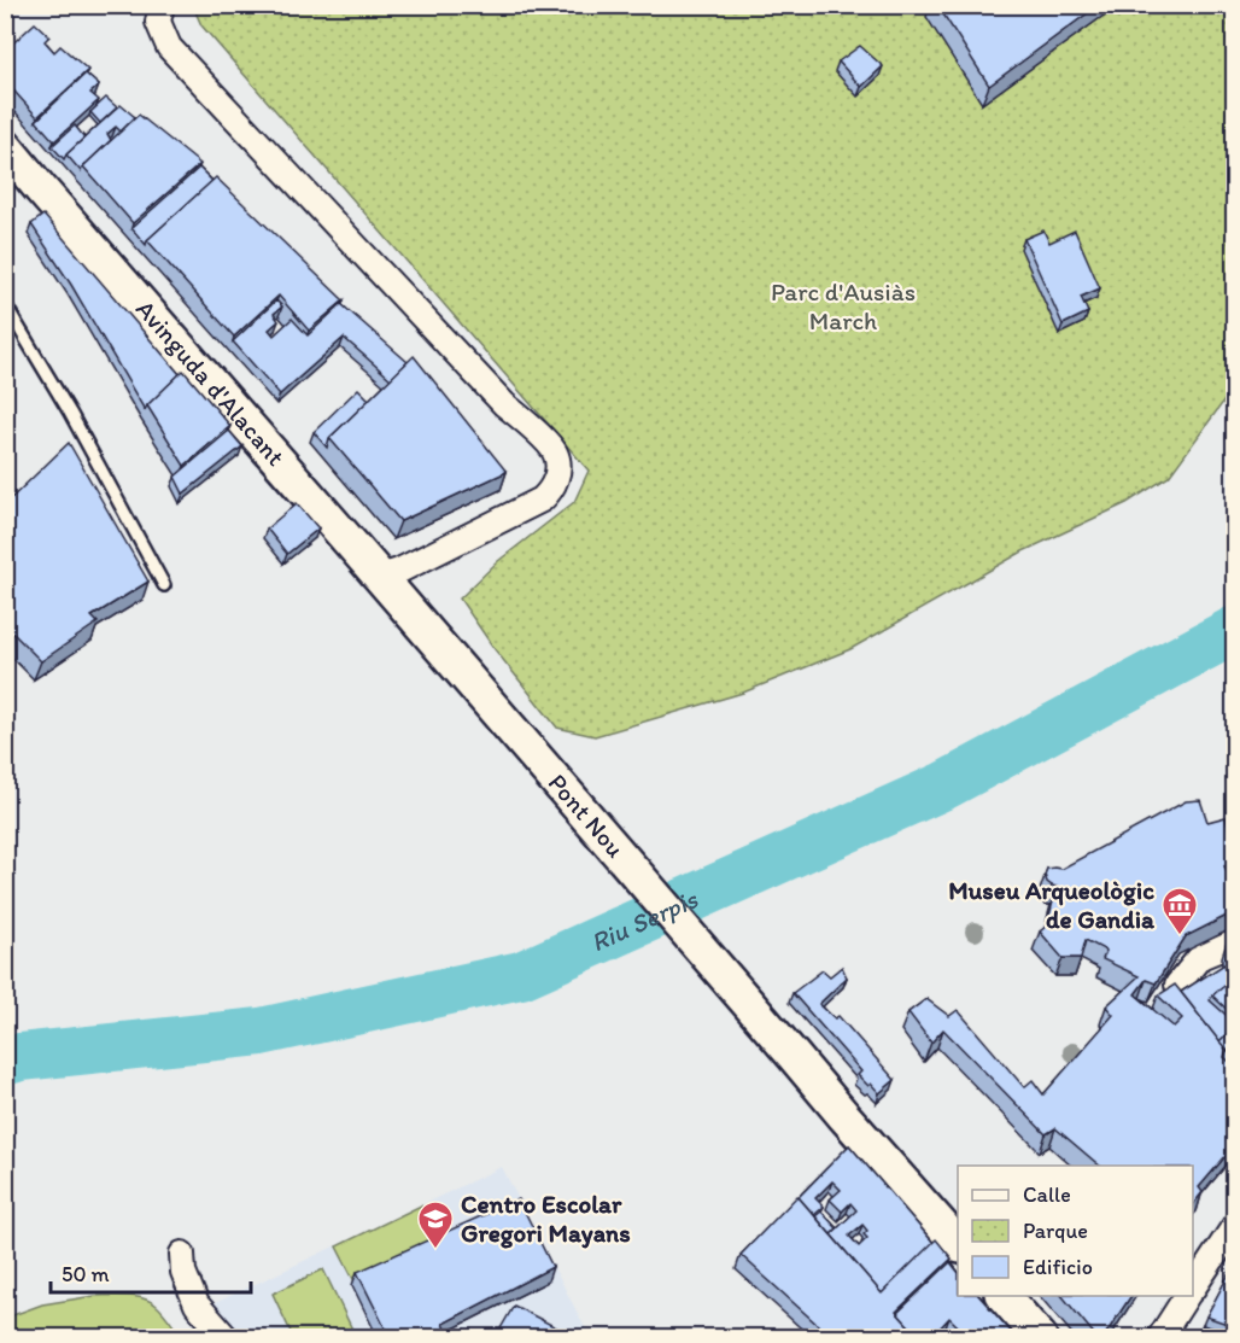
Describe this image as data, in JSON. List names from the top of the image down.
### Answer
{
  "streets": {
    "street": ["Avinguda d'Alacant", "Pont Nou"]
  },
  "crossings": [
    ["Avinguda d'Alacant", "Pont Nou"]
  ],
  "water": ["Riu Serpis"],
  "parks": ["Parc d'Ausiàs March"],
  "places": {
    "museum": ["Museu Arqueològic de Gandia"],
    "school or university": ["Centro Escolar Gregori Mayans"]
  },
  "legend": ["Calle", "Parque", "Edificio"],
  "scale_bar": "50 m"
}
